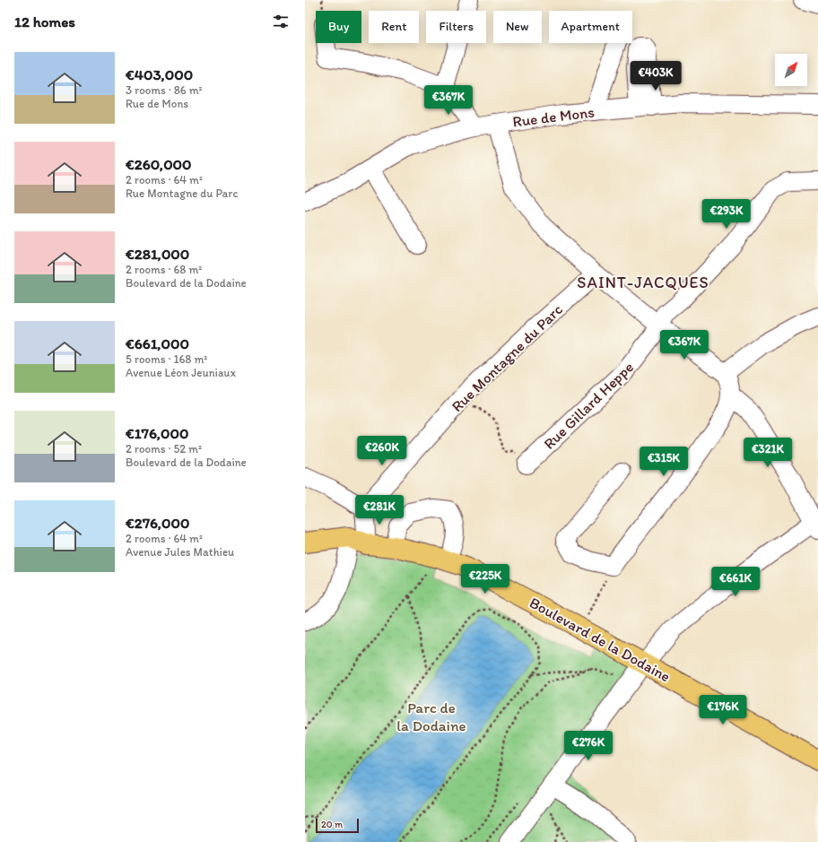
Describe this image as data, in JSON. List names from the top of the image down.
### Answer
{
  "streets": {
    "main road": ["Boulevard de la Dodaine"],
    "street": ["Rue de Mons", "Rue Montagne du Parc", "Rue Gillard Heppe"]
  },
  "districts": ["SAINT-JACQUES"],
  "parks": ["Parc de la Dodaine"],
  "scale_bar": "20 m",
  "north": "top right",
  "page": {
    "heading": "12 homes",
    "chip": [
      "Buy",
      "Rent",
      "Filters",
      "New",
      "Apartment"
    ],
    "list": [
      {
        "name": "€403,000",
        "note": "3 rooms · 86 m² · Rue de Mons"
      },
      {
        "name": "€260,000",
        "note": "2 rooms · 64 m² · Rue Montagne du Parc"
      },
      {
        "name": "€281,000",
        "note": "2 rooms · 68 m² · Boulevard de la Dodaine"
      },
      {
        "name": "€661,000",
        "note": "5 rooms · 168 m² · Avenue Léon Jeuniaux"
      },
      {
        "name": "€176,000",
        "note": "2 rooms · 52 m² · Boulevard de la Dodaine"
      },
      {
        "name": "€276,000",
        "note": "2 rooms · 64 m² · Avenue Jules Mathieu"
      }
    ],
    "price": [
      "€403K",
      "€367K",
      "€293K",
      "€367K",
      "€260K",
      "€321K",
      "€315K",
      "€281K",
      "€225K",
      "€661K",
      "€176K",
      "€276K"
    ],
    "scale": "20 m"
  }
}
